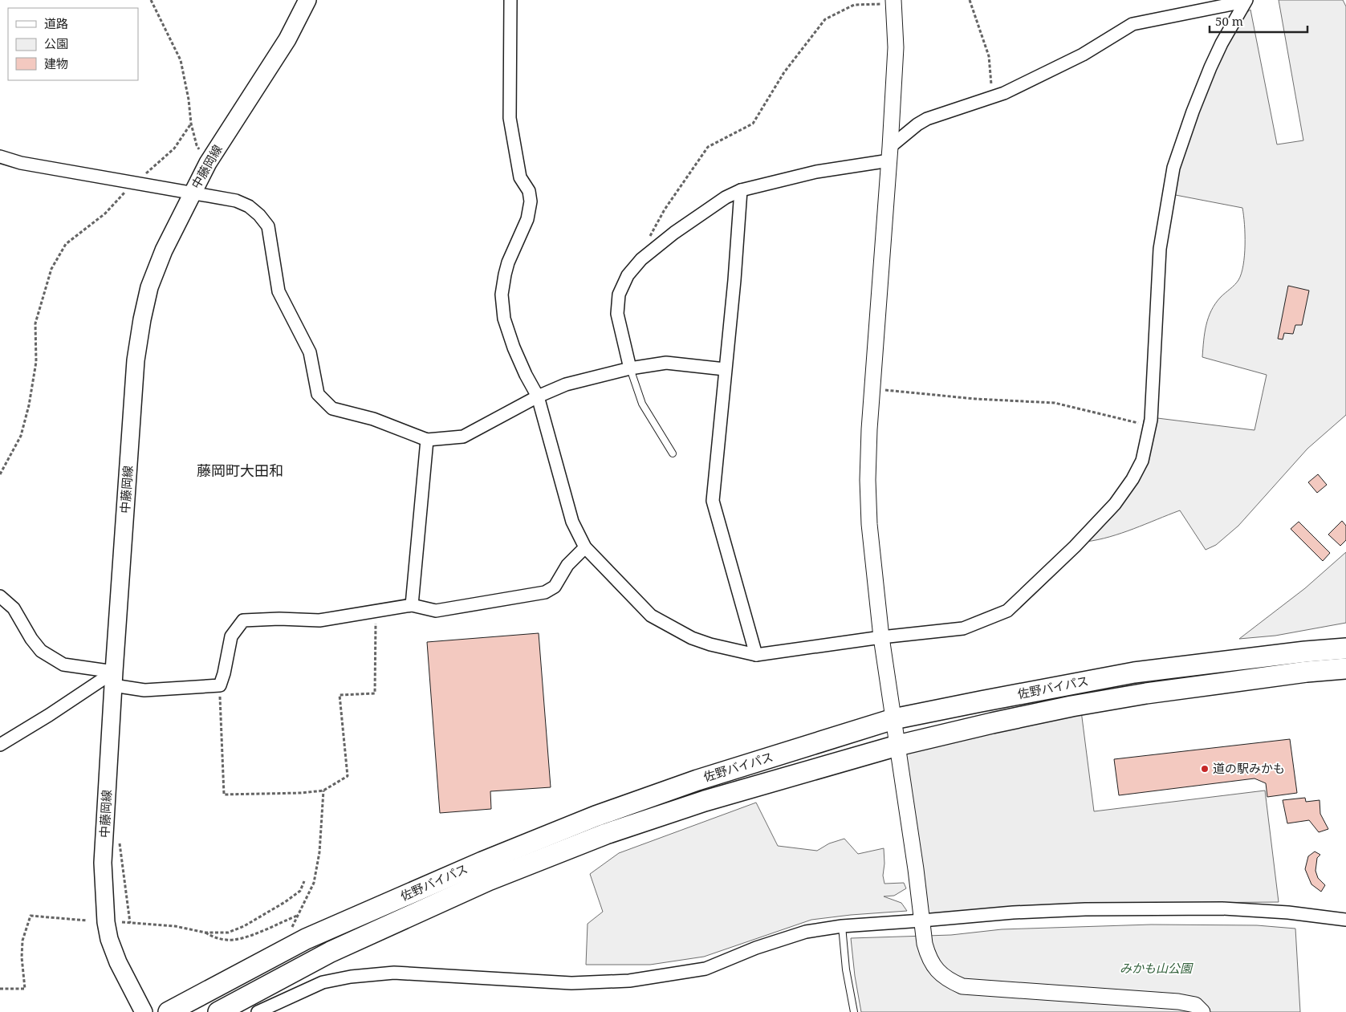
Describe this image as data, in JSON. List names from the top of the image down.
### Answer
{
  "streets": {
    "highway": ["佐野バイパス"],
    "main road": ["中藤岡線"]
  },
  "districts": ["藤岡町大田和"],
  "parks": ["みかも山公園"],
  "places": ["道の駅みかも"],
  "legend": ["道路", "公園", "建物"],
  "scale_bar": "50 m"
}
